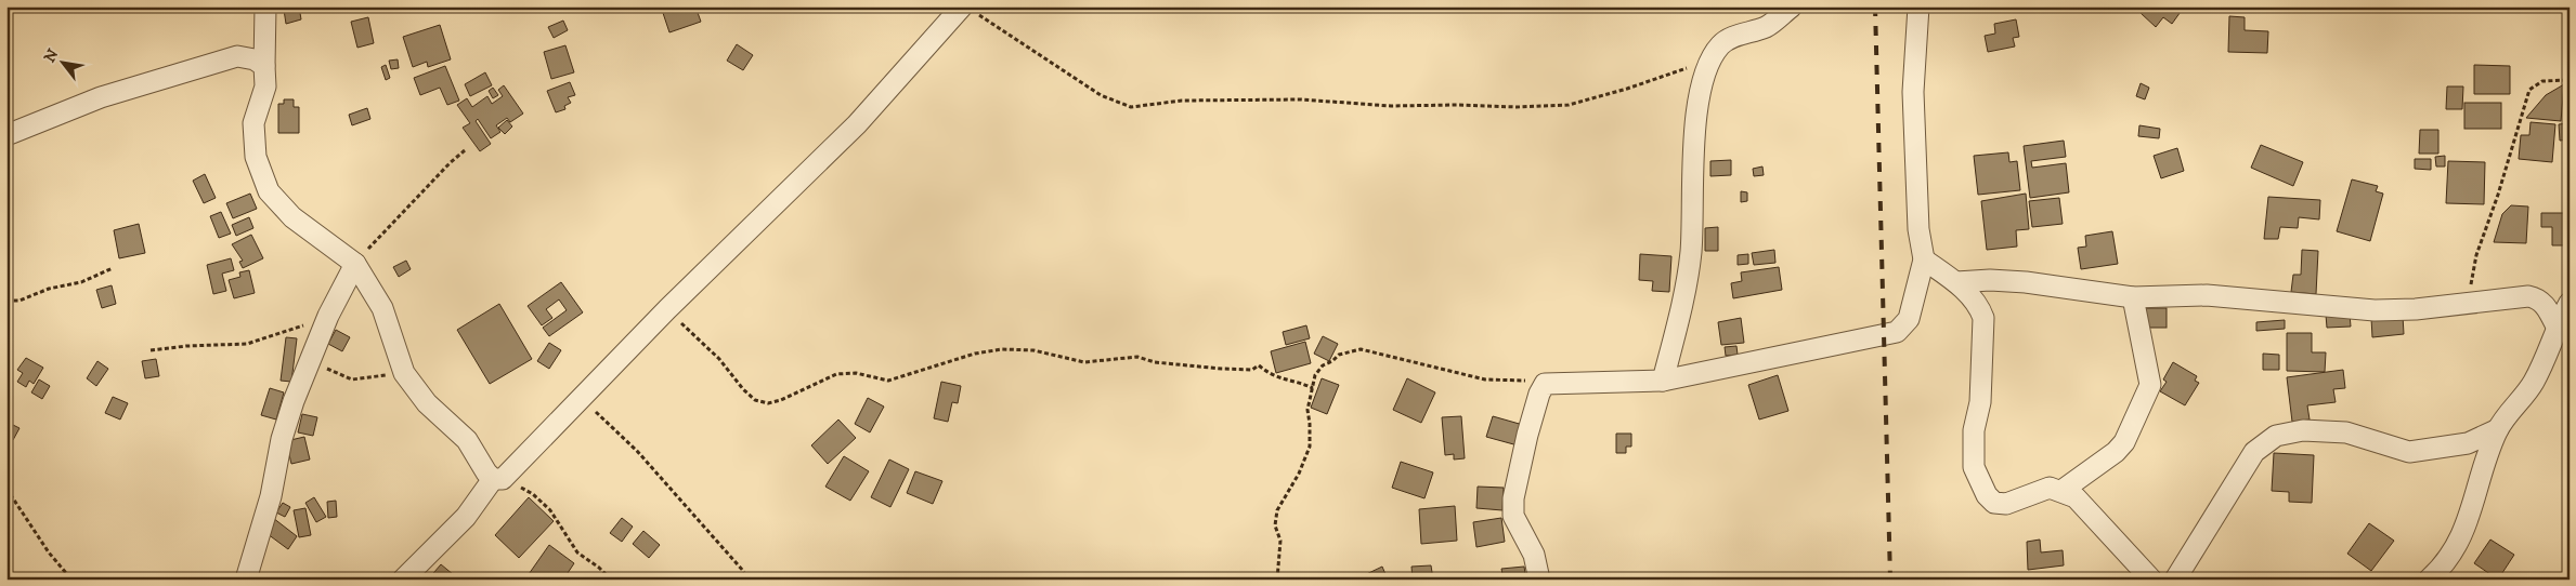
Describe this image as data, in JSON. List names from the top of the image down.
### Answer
{
  "north": "top left"
}
